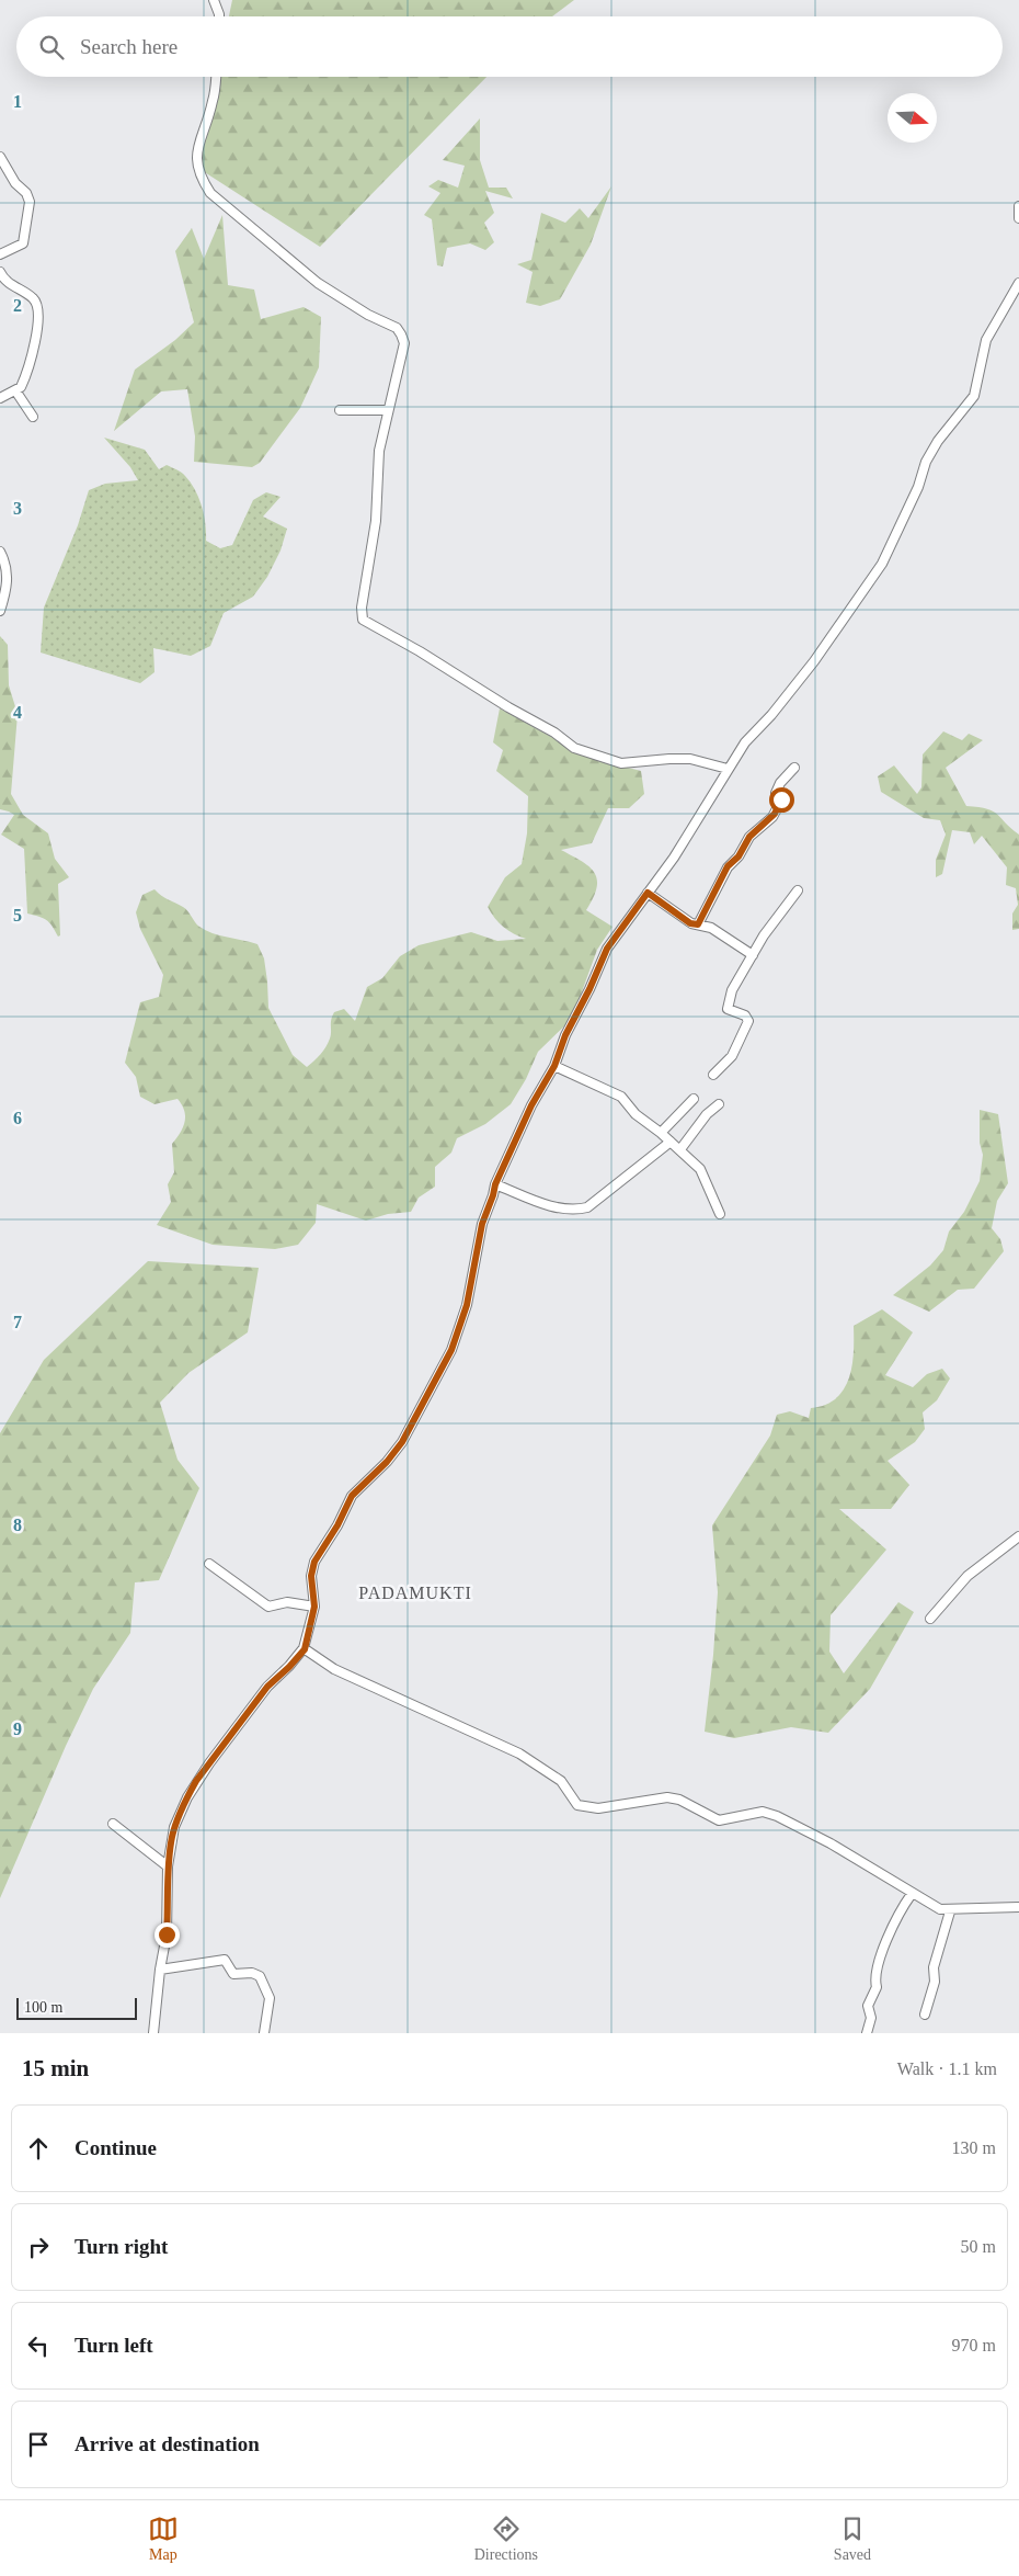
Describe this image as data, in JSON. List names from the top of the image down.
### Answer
{
  "districts": ["PADAMUKTI"],
  "scale_bar": "100 m",
  "north": "right",
  "page": {
    "search": "Search here",
    "scale": "100 m",
    "heading": ["15 min", "Walk · 1.1 km"],
    "list": [
      ["Continue", "130 m"],
      ["Turn right", "50 m"],
      ["Turn left", "970 m"],
      "Arrive at destination"
    ],
    "nav": ["Map", "Directions", "Saved"]
  },
  "grid": {
    "rows": [
      "1",
      "2",
      "3",
      "4",
      "5",
      "6",
      "7",
      "8",
      "9"
    ]
  }
}
